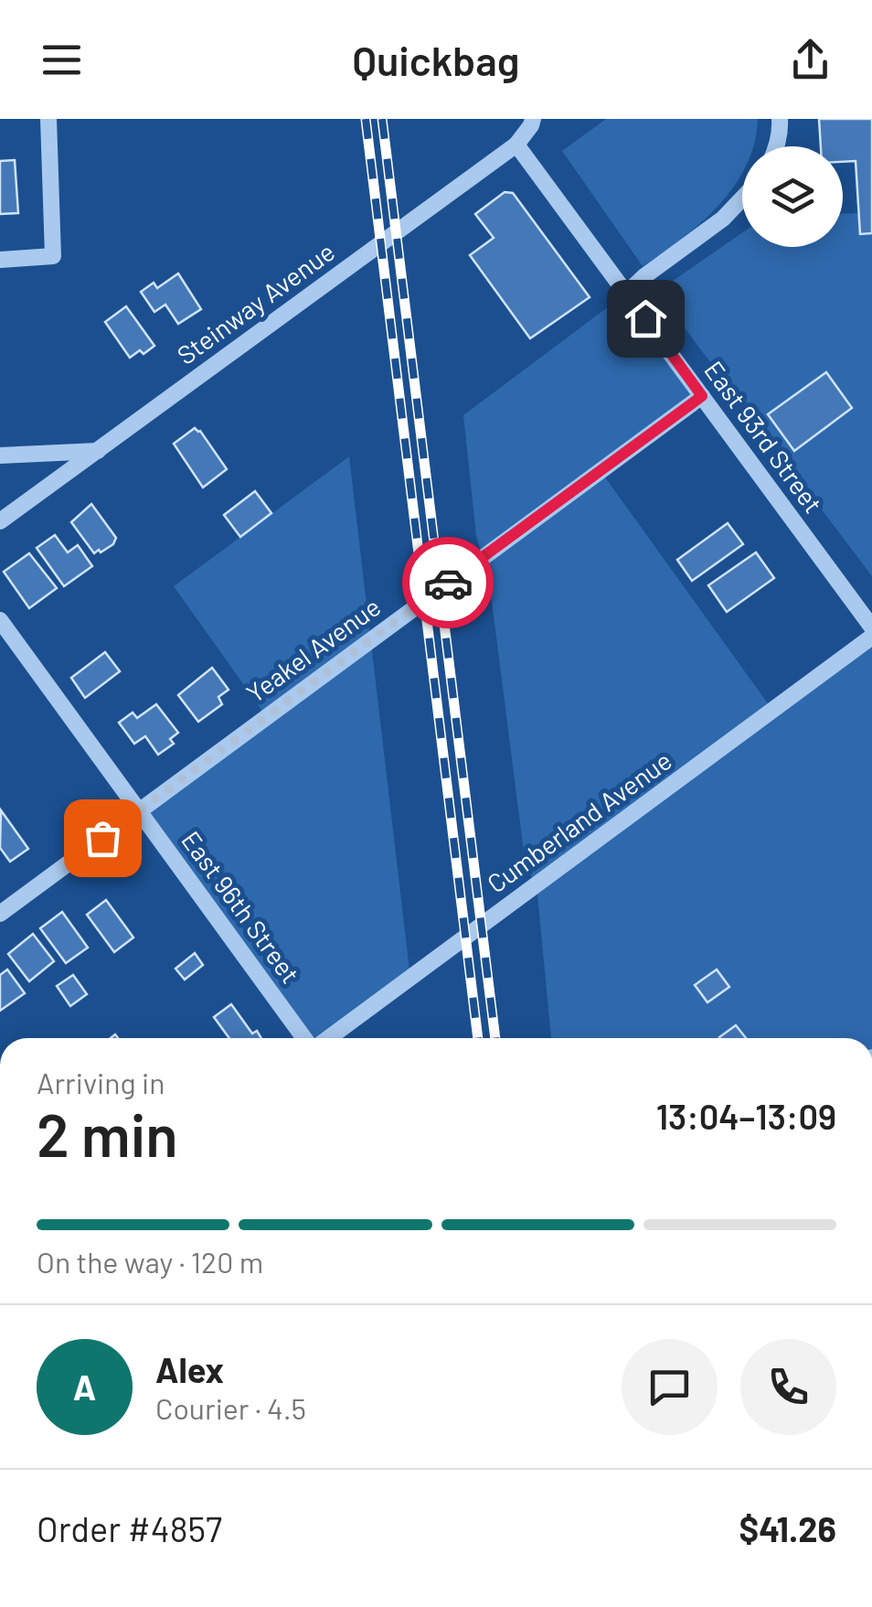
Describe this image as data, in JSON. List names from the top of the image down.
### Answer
{
  "streets": {
    "street": [
      "Steinway Avenue",
      "East 93rd Street",
      "Yeakel Avenue",
      "Cumberland Avenue",
      "East 96th Street"
    ]
  },
  "crossings": [
    ["Steinway Avenue", "East 93rd Street"],
    ["East 93rd Street", "Yeakel Avenue"],
    ["East 93rd Street", "Cumberland Avenue"],
    ["Yeakel Avenue", "East 96th Street"]
  ],
  "page": {
    "header": "Quickbag",
    "heading": ["2 min", "Arriving in", "13:04–13:09"],
    "panel": [
      "Alex",
      "Courier · 4.5",
      "Order #4857",
      "$41.26"
    ],
    "bar": "On the way · 120 m",
    "round": "A"
  }
}
